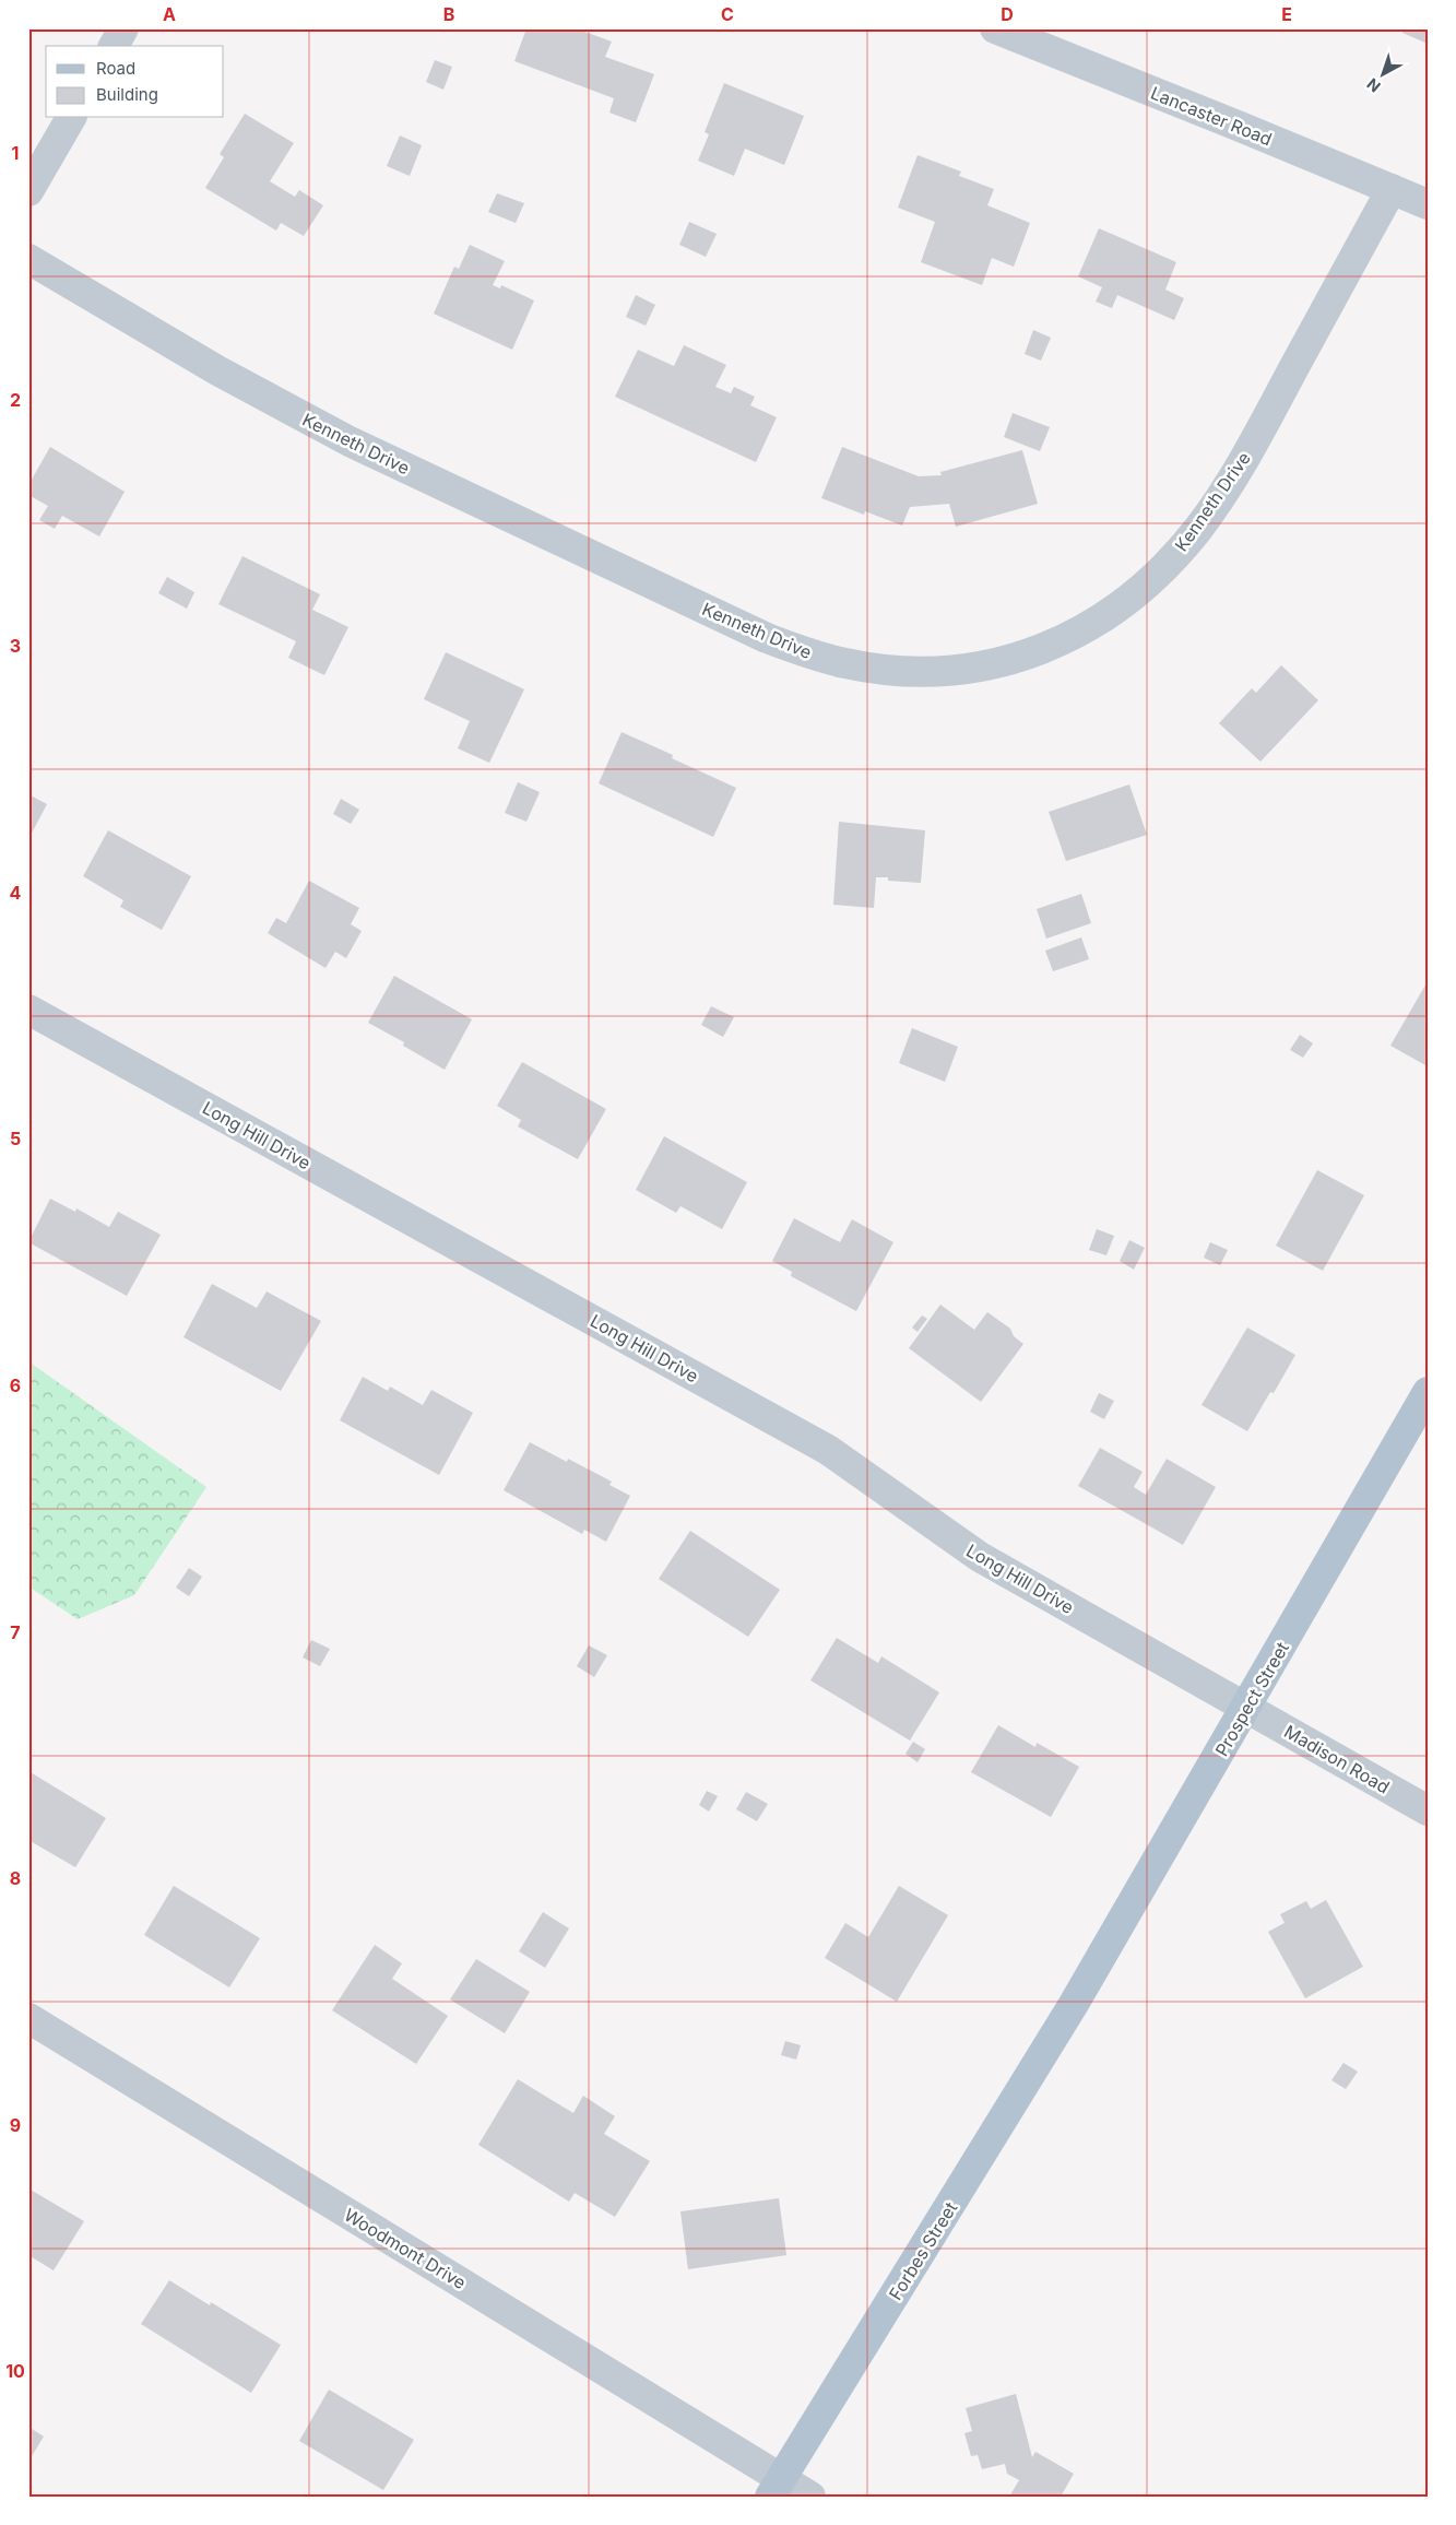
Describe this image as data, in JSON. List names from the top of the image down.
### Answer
{
  "streets": {
    "main road": ["Prospect Street", "Forbes Street"],
    "street": [
      "Lancaster Road",
      "Kenneth Drive",
      "Long Hill Drive",
      "Madison Road",
      "Woodmont Drive"
    ]
  },
  "crossings": [
    ["Lancaster Road", "Kenneth Drive"],
    ["Long Hill Drive", "Prospect Street"],
    ["Long Hill Drive", "Madison Road"],
    ["Prospect Street", "Madison Road"],
    ["Prospect Street", "Forbes Street"],
    ["Woodmont Drive", "Forbes Street"]
  ],
  "legend": ["Road", "Building"],
  "north": "bottom left",
  "grid": {
    "columns": [
      "A",
      "B",
      "C",
      "D",
      "E"
    ],
    "rows": [
      "1",
      "2",
      "3",
      "4",
      "5",
      "6",
      "7",
      "8",
      "9",
      "10"
    ]
  }
}
